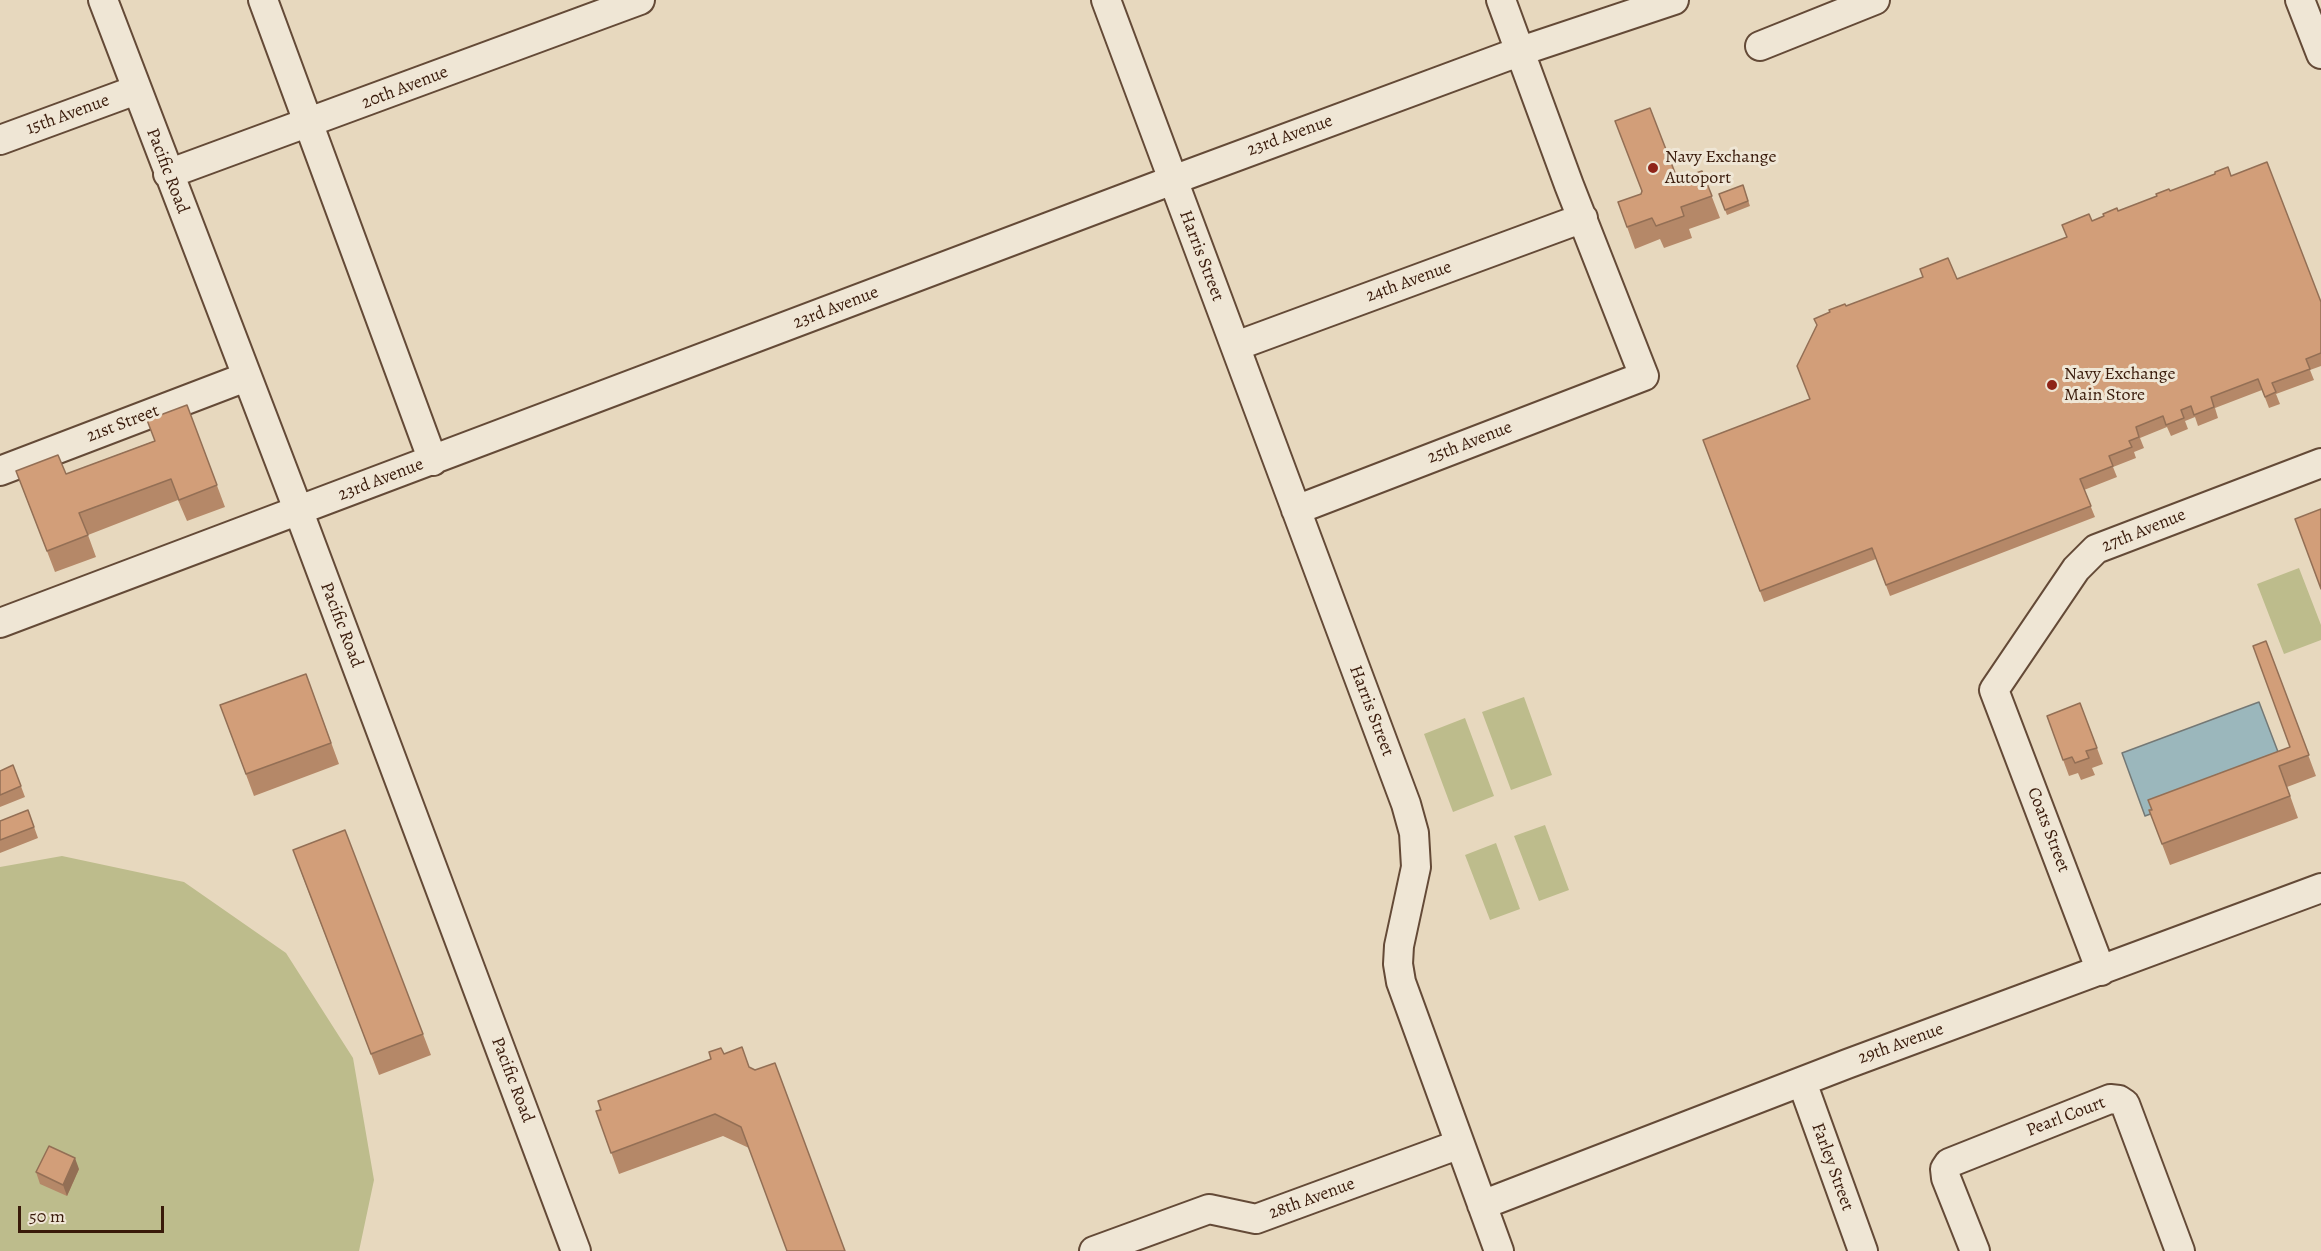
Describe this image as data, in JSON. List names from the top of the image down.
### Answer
{
  "streets": {
    "street": [
      "20th Avenue",
      "15th Avenue",
      "23rd Avenue",
      "Pacific Road",
      "Harris Street",
      "24th Avenue",
      "21st Street",
      "25th Avenue",
      "27th Avenue",
      "Coats Street",
      "29th Avenue",
      "Pearl Court",
      "Farley Street",
      "28th Avenue"
    ]
  },
  "crossings": [
    ["20th Avenue", "Pacific Road"],
    ["15th Avenue", "Pacific Road"],
    ["23rd Avenue", "Pacific Road"],
    ["23rd Avenue", "Harris Street"],
    ["Pacific Road", "21st Street"],
    ["Harris Street", "24th Avenue"],
    ["Harris Street", "25th Avenue"],
    ["Harris Street", "29th Avenue"],
    ["Harris Street", "28th Avenue"],
    ["24th Avenue", "25th Avenue"],
    ["27th Avenue", "Coats Street"],
    ["Coats Street", "29th Avenue"],
    ["29th Avenue", "Farley Street"]
  ],
  "places": ["Navy Exchange Autoport", "Navy Exchange Main Store"],
  "scale_bar": "50 m"
}
